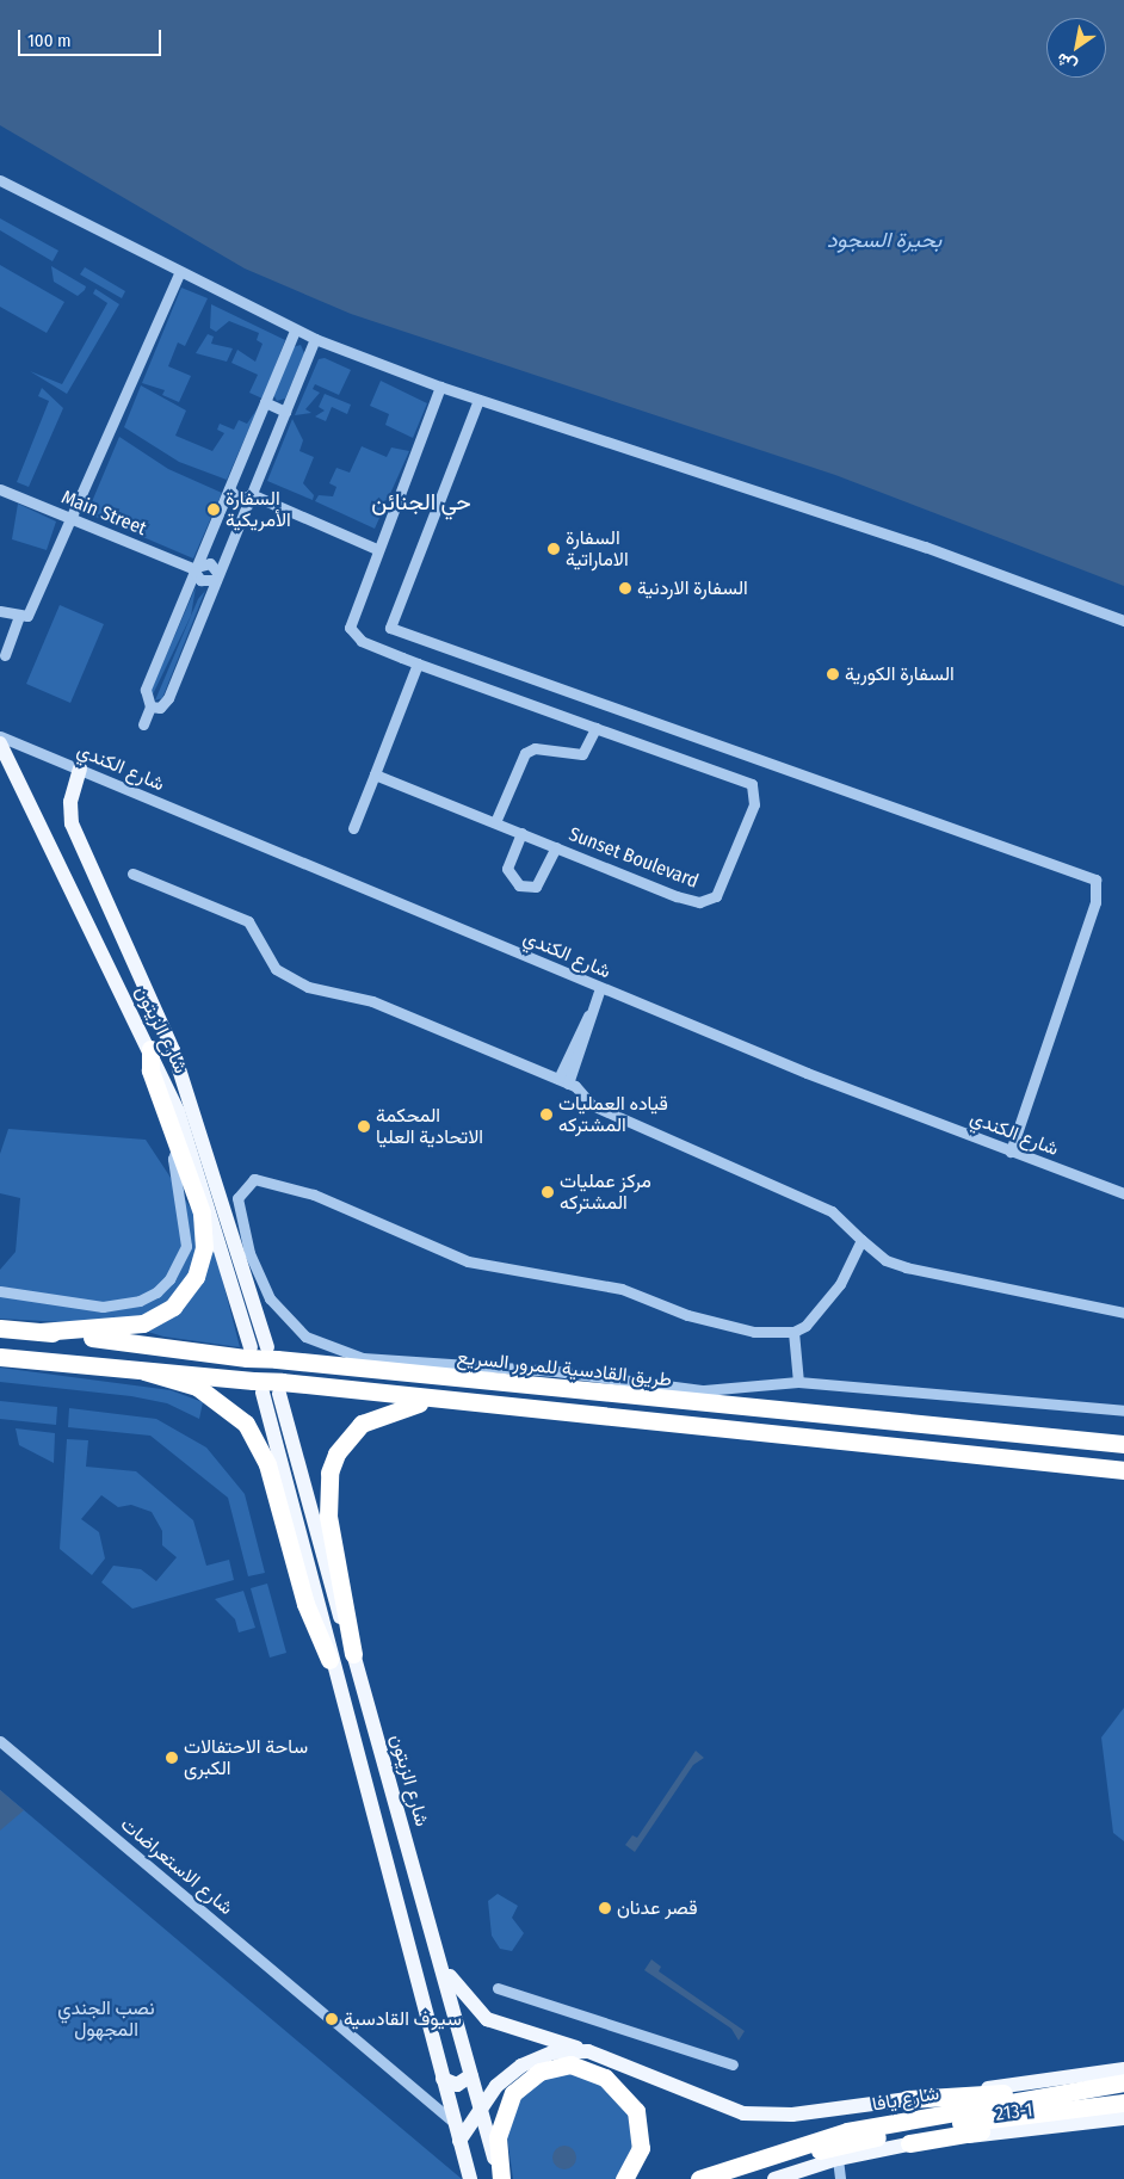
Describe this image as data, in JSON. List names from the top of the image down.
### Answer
{
  "streets": {
    "highway": ["طريق القادسية للمرور السريع", "شارع يافا"],
    "main road": ["شارع الزيتون", "213-1"],
    "street": [
      "Main Street",
      "شارع الكندي",
      "Sunset Boulevard",
      "شارع الاستعراضات"
    ]
  },
  "crossings": [
    ["شارع الكندي", "شارع الزيتون"],
    ["شارع الزيتون", "طريق القادسية للمرور السريع"]
  ],
  "districts": ["حي الجنائن"],
  "water": ["بحيرة السجود"],
  "parks": ["نصب الجندي المجهول"],
  "places": [
    "السفارة الأمريكية",
    "السفارة الاماراتية",
    "السفارة الاردنية",
    "السفارة الكورية",
    "قياده العمليات المشتركه",
    "المحكمة الاتحادية العليا",
    "مركز عمليات المشتركه",
    "ساحة الاحتفالات الكبرى",
    "قصر عدنان",
    "سيوف القادسية"
  ],
  "scale_bar": "100 m",
  "north": "bottom left"
}
